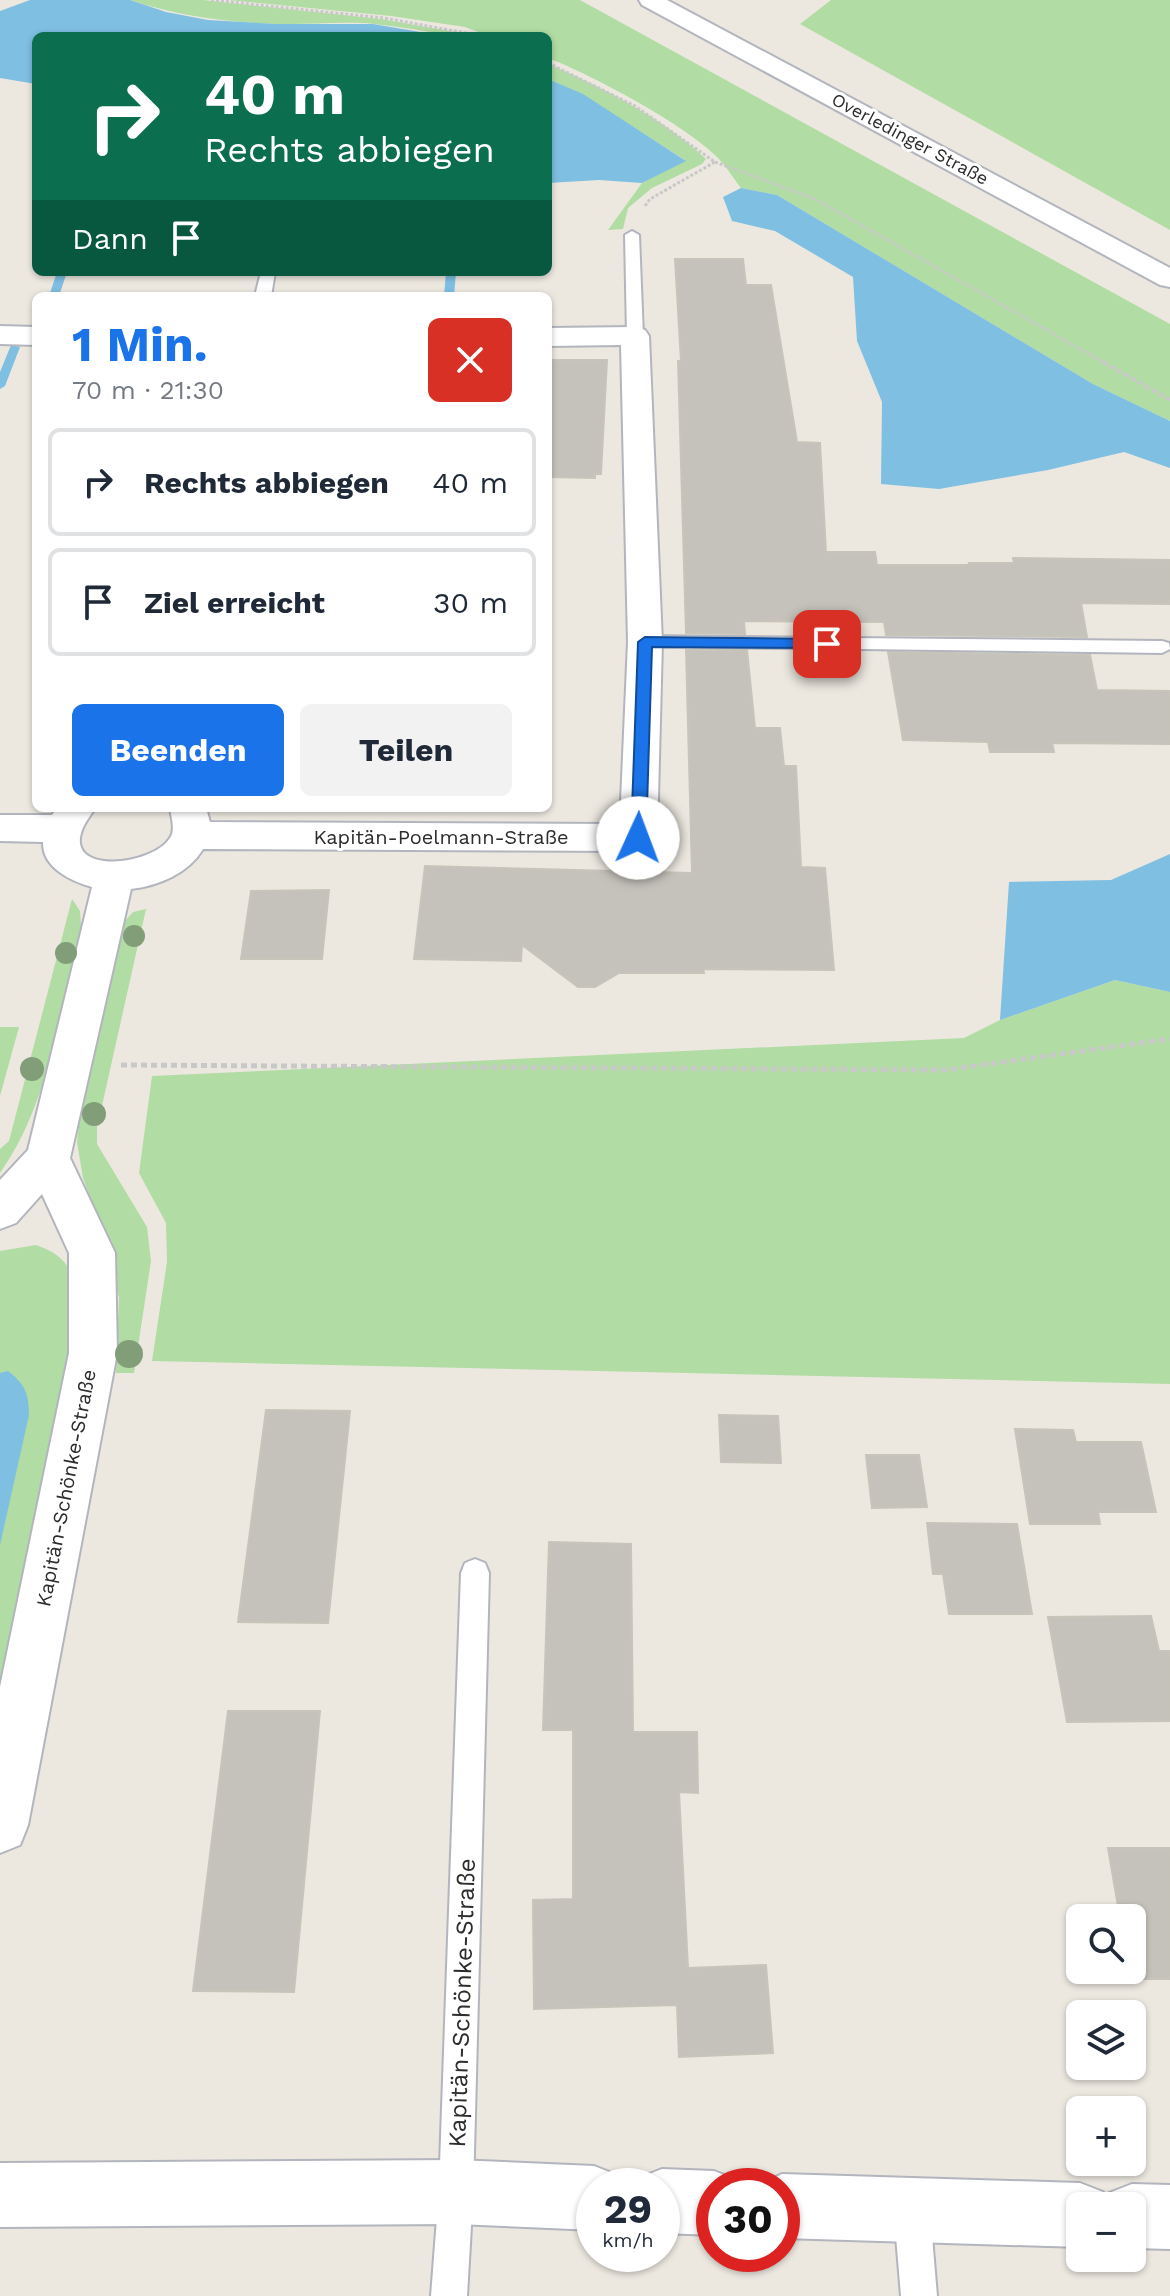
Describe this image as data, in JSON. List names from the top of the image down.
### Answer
{
  "streets": {
    "street": ["Overledinger Straße", "Kapitän-Poelmann-Straße", "Kapitän-Schönke-Straße"]
  },
  "page": {
    "turn": ["40 m", "Rechts abbiegen"],
    "then": "Dann",
    "heading": ["1 Min.", "70 m · 21:30"],
    "list": [
      {
        "name": "Rechts abbiegen",
        "value": "40 m"
      },
      {
        "name": "Ziel erreicht",
        "value": "30 m"
      }
    ],
    "buttons": ["Beenden", "Teilen"],
    "map_buttons": ["+", "−"],
    "speed": "29 km/h",
    "limit": "30"
  }
}
